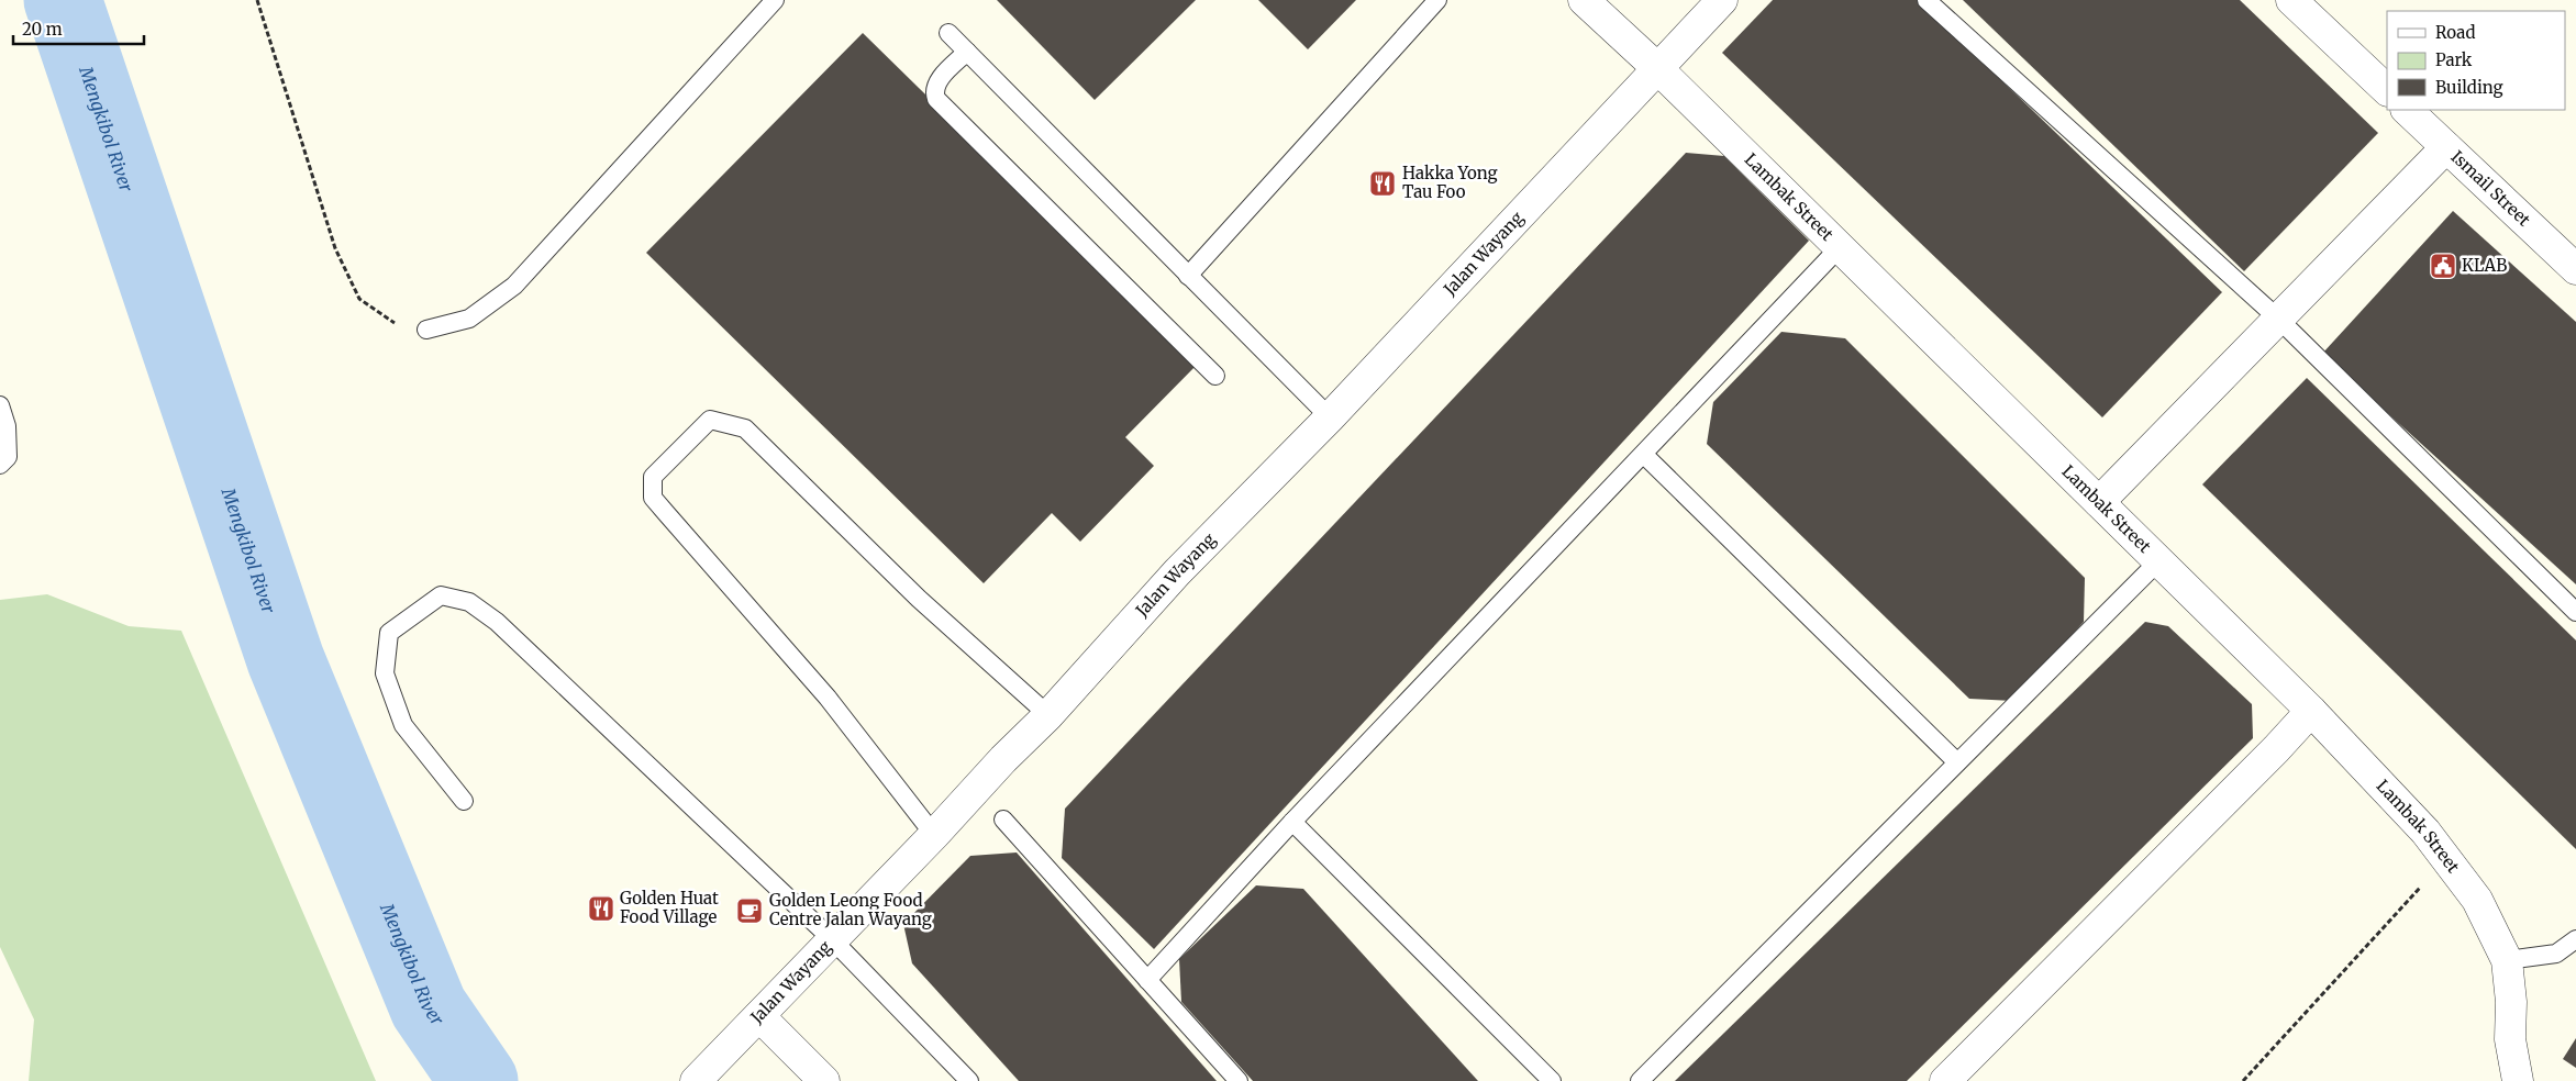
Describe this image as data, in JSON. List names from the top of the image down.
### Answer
{
  "streets": {
    "street": ["Ismail Street", "Lambak Street", "Jalan Wayang"]
  },
  "crossings": [
    ["Lambak Street", "Jalan Wayang"]
  ],
  "water": ["Mengkibol River"],
  "places": {
    "restaurant": ["Hakka Yong Tau Foo", "Golden Huat Food Village"],
    "public building": ["KLAB"],
    "cafe": ["Golden Leong Food Centre Jalan Wayang"]
  },
  "legend": ["Road", "Park", "Building"],
  "scale_bar": "20 m"
}
